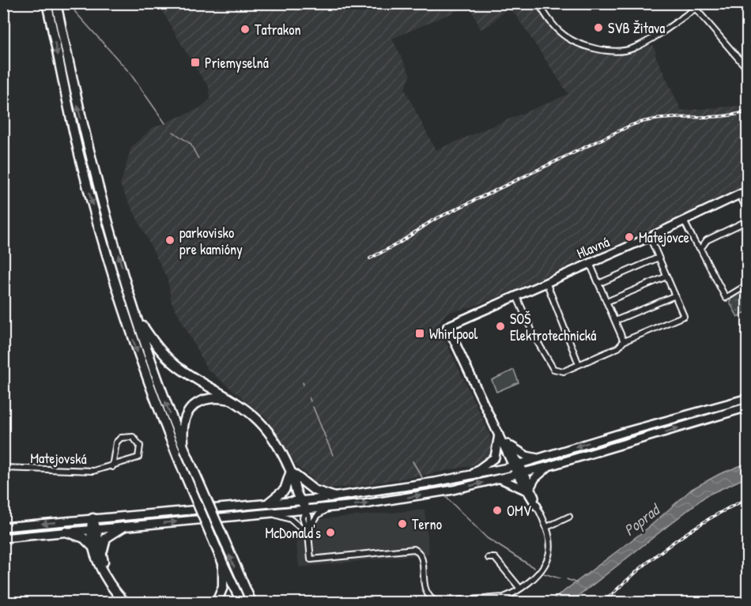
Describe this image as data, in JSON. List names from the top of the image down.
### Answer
{
  "streets": {
    "main road": ["Hlavná"],
    "street": ["Matejovská"]
  },
  "water": ["Poprad"],
  "places": {
    "other": [
      "SVB Žitava",
      "Tatrakon",
      "Matejovce",
      "parkovisko pre kamióny",
      "SOŠ Elektrotechnická",
      "OMV",
      "Terno",
      "McDonald's"
    ],
    "transit": ["Priemyselná", "Whirlpool"]
  }
}
